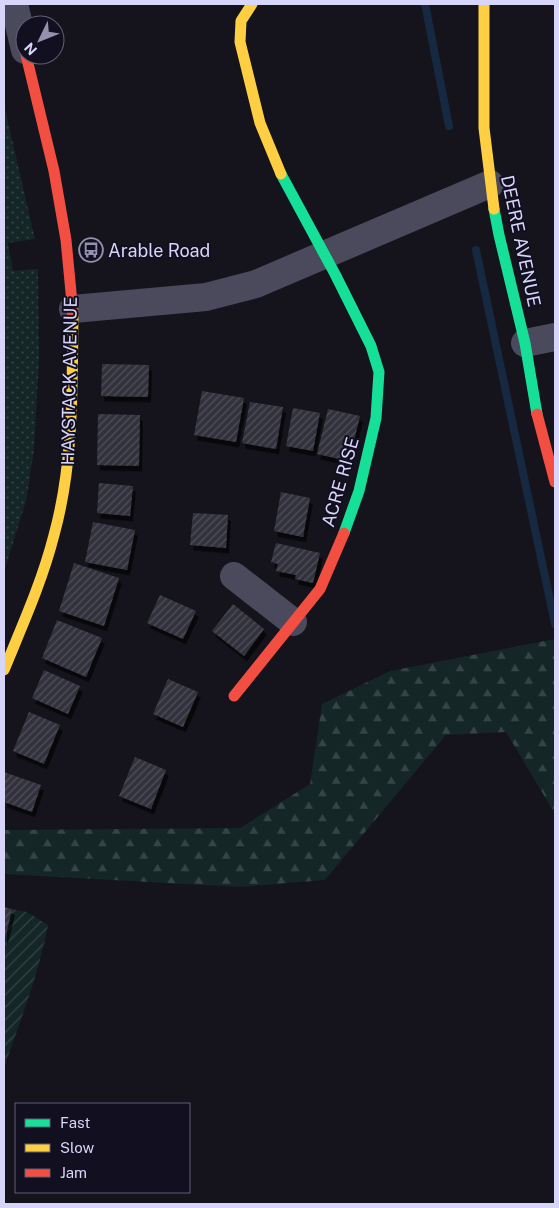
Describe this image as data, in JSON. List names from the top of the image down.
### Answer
{
  "streets": {
    "street": ["DEERE AVENUE", "HAYSTACK AVENUE", "ACRE RISE"]
  },
  "places": {
    "bus stop": ["Arable Road"]
  },
  "legend": ["Fast", "Slow", "Jam"],
  "north": "bottom left"
}
